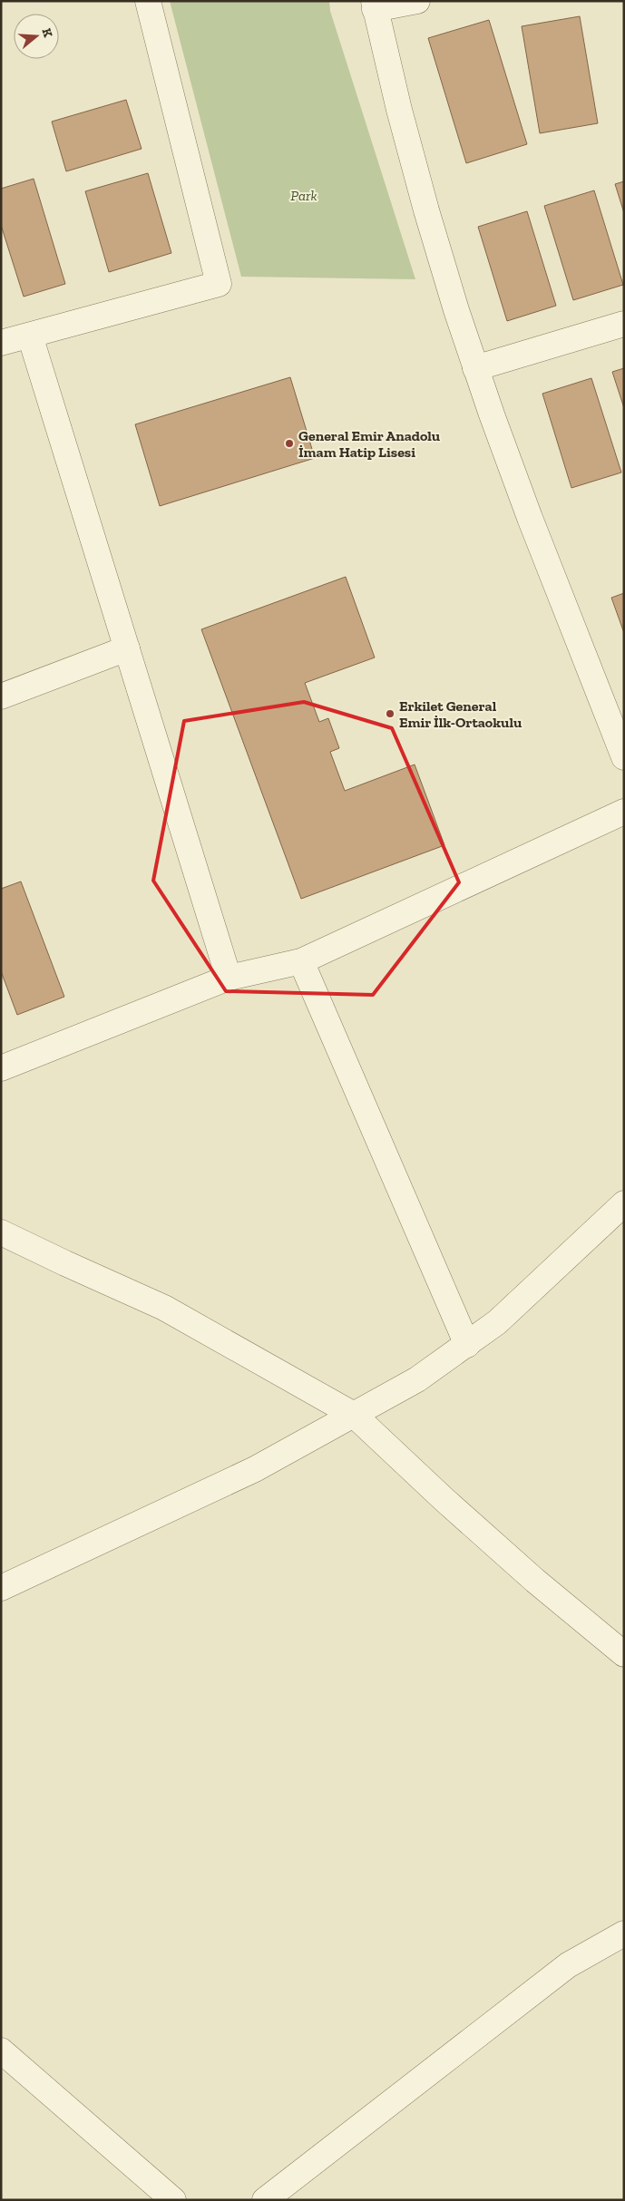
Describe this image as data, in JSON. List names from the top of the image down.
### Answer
{
  "parks": ["Park"],
  "places": ["General Emir Anadolu İmam Hatip Lisesi", "Erkilet General Emir İlk-Ortaokulu"],
  "north": "right"
}
